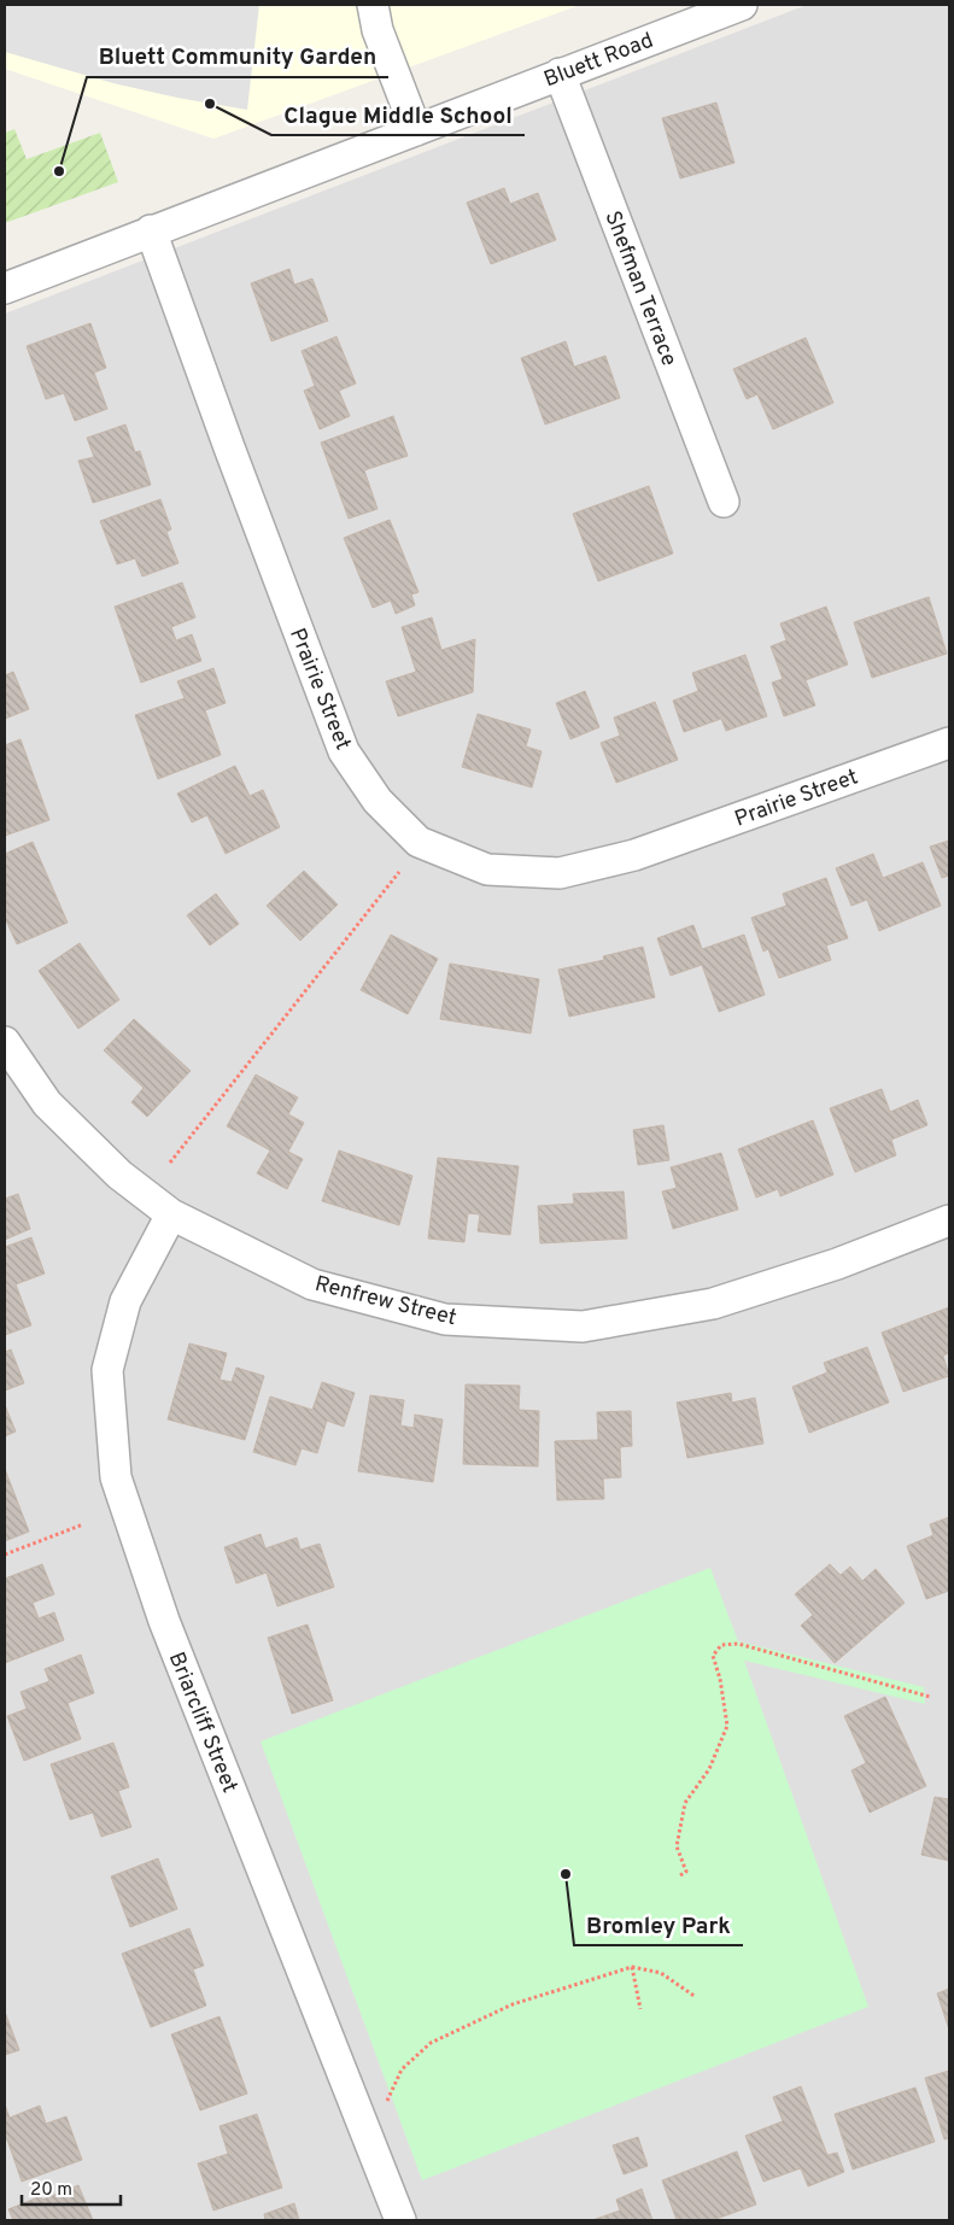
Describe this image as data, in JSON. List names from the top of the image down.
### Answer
{
  "streets": {
    "street": [
      "Bluett Road",
      "Shefman Terrace",
      "Prairie Street",
      "Renfrew Street",
      "Briarcliff Street"
    ]
  },
  "crossings": [
    ["Bluett Road", "Shefman Terrace"],
    ["Bluett Road", "Prairie Street"],
    ["Renfrew Street", "Briarcliff Street"]
  ],
  "places": ["Clague Middle School", "Bluett Community Garden", "Bromley Park"],
  "scale_bar": "20 m"
}
